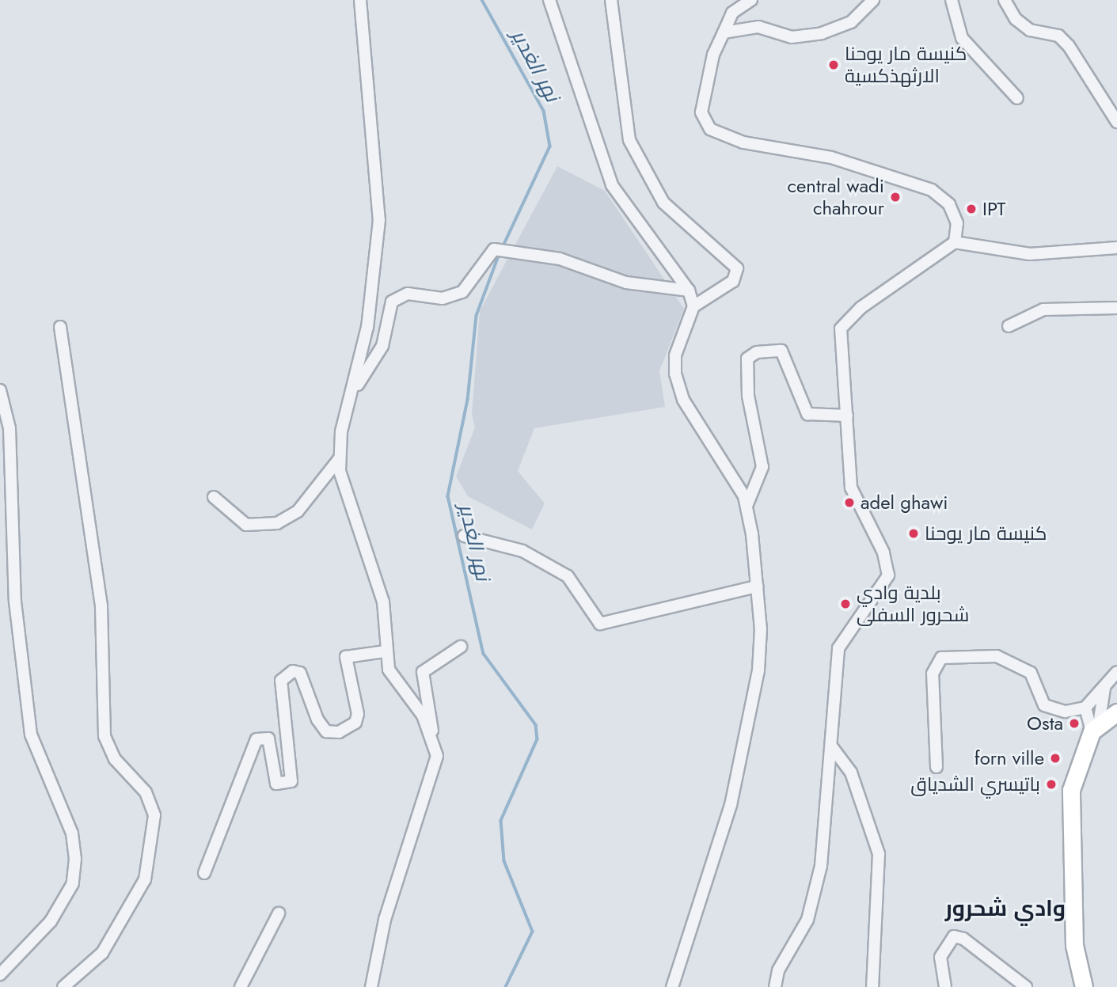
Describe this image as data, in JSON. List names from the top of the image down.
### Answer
{
  "districts": ["وادي شحرور"],
  "water": ["نهر الغدير"],
  "places": [
    "كنيسة مار يوحنا الارثهذكسية",
    "central wadi chahrour",
    "IPT",
    "adel ghawi",
    "كنيسة مار يوحنا",
    "بلدية وادي شحرور السفلى",
    "Osta",
    "forn ville",
    "باتيسري الشدياق"
  ]
}
